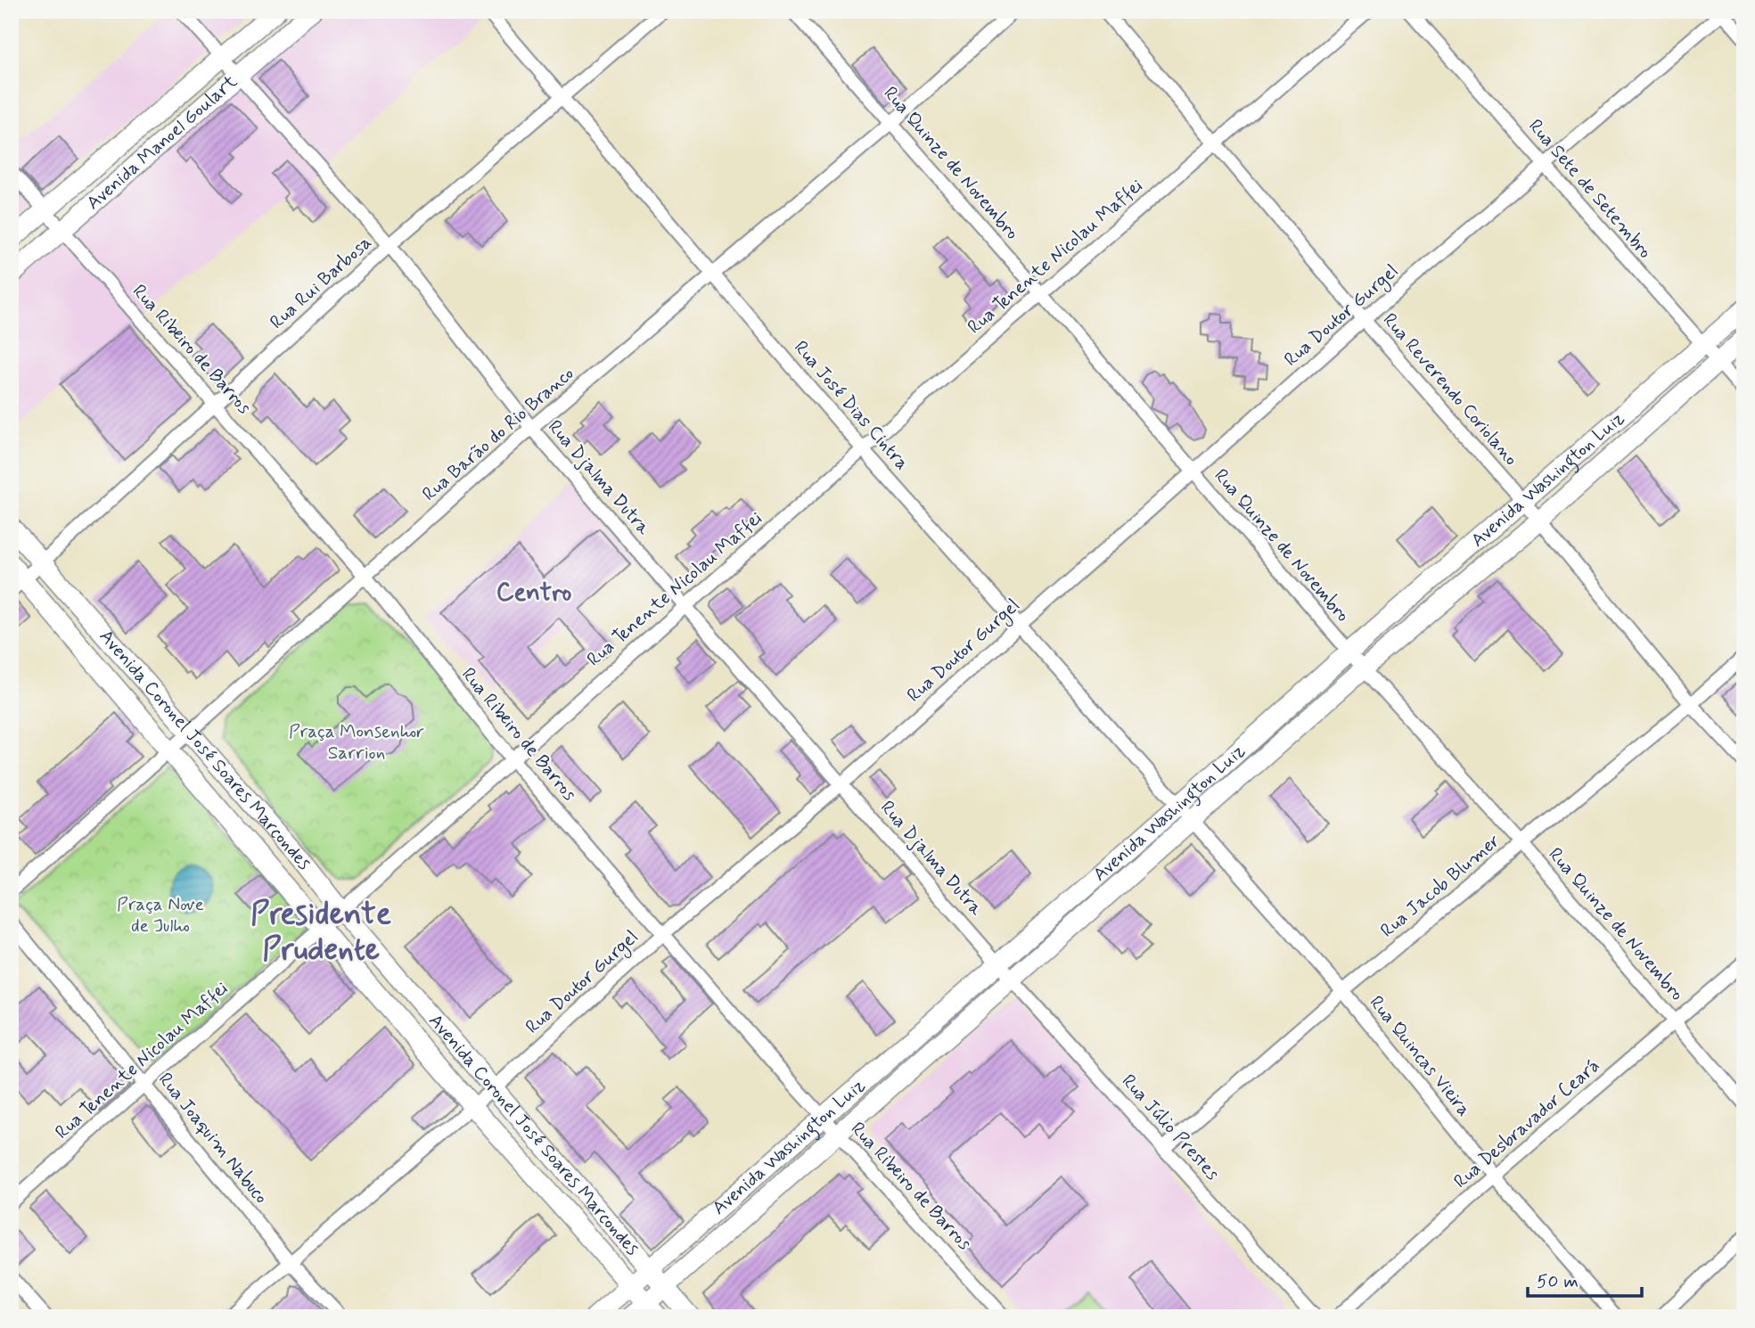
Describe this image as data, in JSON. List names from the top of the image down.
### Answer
{
  "streets": {
    "main road": ["Avenida Manoel Goulart", "Avenida Washington Luiz", "Avenida Coronel José Soares Marcondes"],
    "street": [
      "Rua Quinze de Novembro",
      "Rua Sete de Setembro",
      "Rua Tenente Nicolau Maffei",
      "Rua Rui Barbosa",
      "Rua Doutor Gurgel",
      "Rua Ribeiro de Barros",
      "Rua Reverendo Coriolano",
      "Rua José Dias Cintra",
      "Rua Barão do Rio Branco",
      "Rua Djalma Dutra",
      "Rua Jacob Blumer",
      "Rua Quincas Vieira",
      "Rua Desbravador Ceará",
      "Rua Júlio Prestes",
      "Rua Joaquim Nabuco"
    ]
  },
  "crossings": [
    ["Avenida Manoel Goulart", "Rua Ribeiro de Barros"],
    ["Avenida Manoel Goulart", "Rua Djalma Dutra"],
    ["Rua Quinze de Novembro", "Rua Tenente Nicolau Maffei"],
    ["Rua Quinze de Novembro", "Rua Doutor Gurgel"],
    ["Rua Quinze de Novembro", "Rua Barão do Rio Branco"],
    ["Rua Quinze de Novembro", "Avenida Washington Luiz"],
    ["Rua Quinze de Novembro", "Rua Jacob Blumer"],
    ["Rua Quinze de Novembro", "Rua Desbravador Ceará"],
    ["Rua Sete de Setembro", "Rua Doutor Gurgel"],
    ["Rua Sete de Setembro", "Avenida Washington Luiz"],
    ["Rua Tenente Nicolau Maffei", "Rua Ribeiro de Barros"],
    ["Rua Tenente Nicolau Maffei", "Rua Reverendo Coriolano"],
    ["Rua Tenente Nicolau Maffei", "Rua José Dias Cintra"],
    ["Rua Tenente Nicolau Maffei", "Rua Djalma Dutra"],
    ["Rua Tenente Nicolau Maffei", "Avenida Coronel José Soares Marcondes"],
    ["Rua Tenente Nicolau Maffei", "Rua Joaquim Nabuco"],
    ["Rua Rui Barbosa", "Rua Ribeiro de Barros"],
    ["Rua Rui Barbosa", "Rua José Dias Cintra"],
    ["Rua Rui Barbosa", "Rua Djalma Dutra"],
    ["Rua Rui Barbosa", "Avenida Coronel José Soares Marcondes"],
    ["Rua Doutor Gurgel", "Rua Ribeiro de Barros"],
    ["Rua Doutor Gurgel", "Rua Reverendo Coriolano"],
    ["Rua Doutor Gurgel", "Rua José Dias Cintra"],
    ["Rua Doutor Gurgel", "Rua Djalma Dutra"],
    ["Rua Doutor Gurgel", "Avenida Coronel José Soares Marcondes"],
    ["Rua Doutor Gurgel", "Rua Joaquim Nabuco"],
    ["Rua Ribeiro de Barros", "Rua Barão do Rio Branco"],
    ["Rua Ribeiro de Barros", "Avenida Washington Luiz"],
    ["Rua Reverendo Coriolano", "Avenida Washington Luiz"],
    ["Rua Reverendo Coriolano", "Rua Jacob Blumer"],
    ["Rua José Dias Cintra", "Rua Barão do Rio Branco"],
    ["Rua José Dias Cintra", "Avenida Washington Luiz"],
    ["Rua José Dias Cintra", "Rua Quincas Vieira"],
    ["Rua Barão do Rio Branco", "Rua Djalma Dutra"],
    ["Rua Barão do Rio Branco", "Avenida Coronel José Soares Marcondes"],
    ["Rua Djalma Dutra", "Avenida Washington Luiz"],
    ["Rua Djalma Dutra", "Rua Júlio Prestes"],
    ["Avenida Washington Luiz", "Avenida Coronel José Soares Marcondes"],
    ["Avenida Washington Luiz", "Rua Quincas Vieira"],
    ["Avenida Washington Luiz", "Rua Júlio Prestes"],
    ["Rua Jacob Blumer", "Rua Quincas Vieira"],
    ["Rua Jacob Blumer", "Rua Júlio Prestes"],
    ["Rua Quincas Vieira", "Rua Desbravador Ceará"]
  ],
  "districts": ["Centro", "Presidente Prudente"],
  "parks": ["Praça Monsenhor Sarrion", "Praça Nove de Julho"],
  "scale_bar": "50 m"
}
